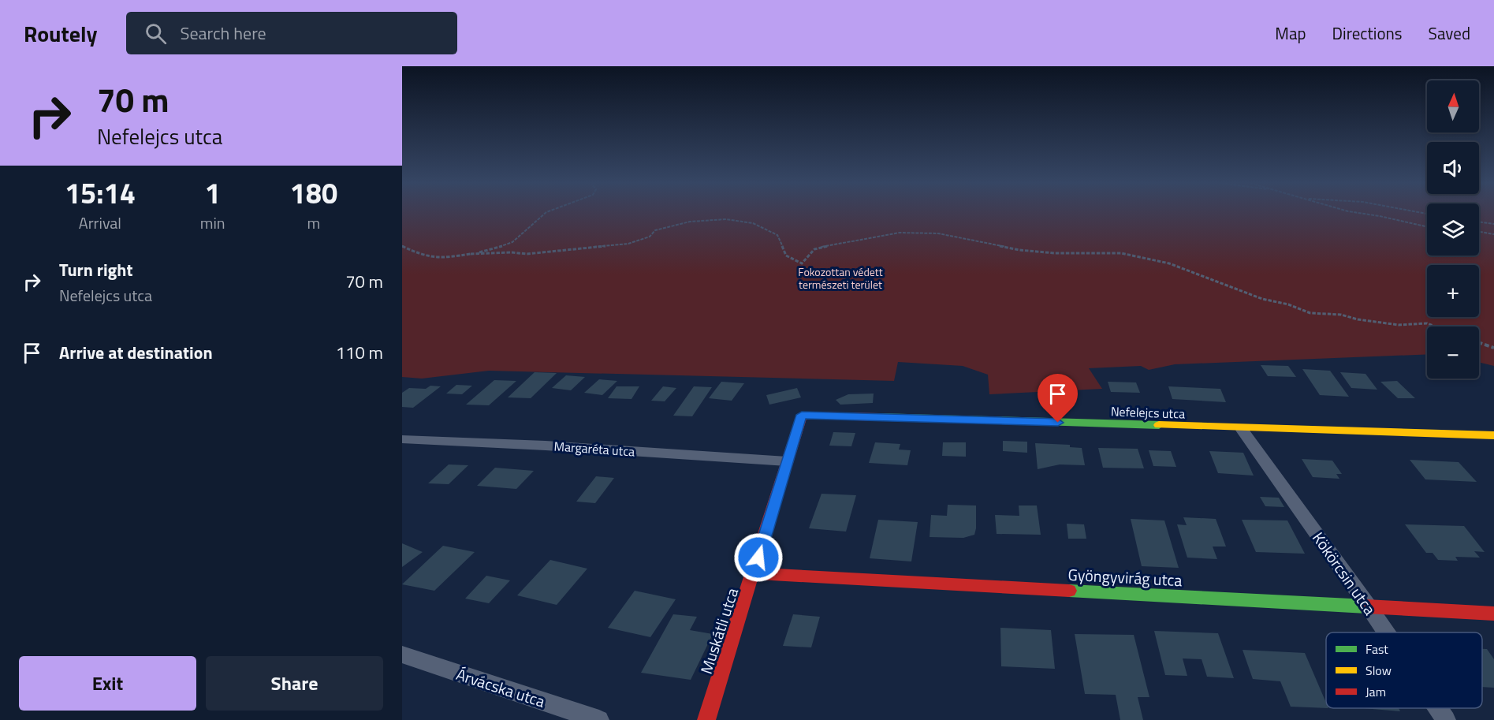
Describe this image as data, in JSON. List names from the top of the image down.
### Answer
{
  "streets": {
    "street": [
      "Nefelejcs utca",
      "Margaréta utca",
      "Kökörcsin utca",
      "Gyöngyvirág utca",
      "Muskátli utca",
      "Árvácska utca"
    ]
  },
  "crossings": [
    ["Nefelejcs utca", "Kökörcsin utca"],
    ["Nefelejcs utca", "Muskátli utca"],
    ["Margaréta utca", "Muskátli utca"],
    ["Kökörcsin utca", "Gyöngyvirág utca"],
    ["Gyöngyvirág utca", "Muskátli utca"]
  ],
  "parks": ["Fokozottan védett természeti terület"],
  "legend": ["Fast", "Slow", "Jam"],
  "north": "top",
  "page": {
    "header": "Routely",
    "search": "Search here",
    "nav": ["Map", "Directions", "Saved"],
    "turn": ["70 m", "Nefelejcs utca"],
    "map_buttons": ["+", "−"],
    "eta": [
      "15:14",
      "Arrival",
      "1",
      "min",
      "180",
      "m"
    ],
    "list": [
      {
        "name": "Turn right",
        "note": "Nefelejcs utca",
        "value": "70 m"
      },
      {
        "name": "Arrive at destination",
        "value": "110 m"
      }
    ],
    "buttons": ["Exit", "Share"]
  }
}
